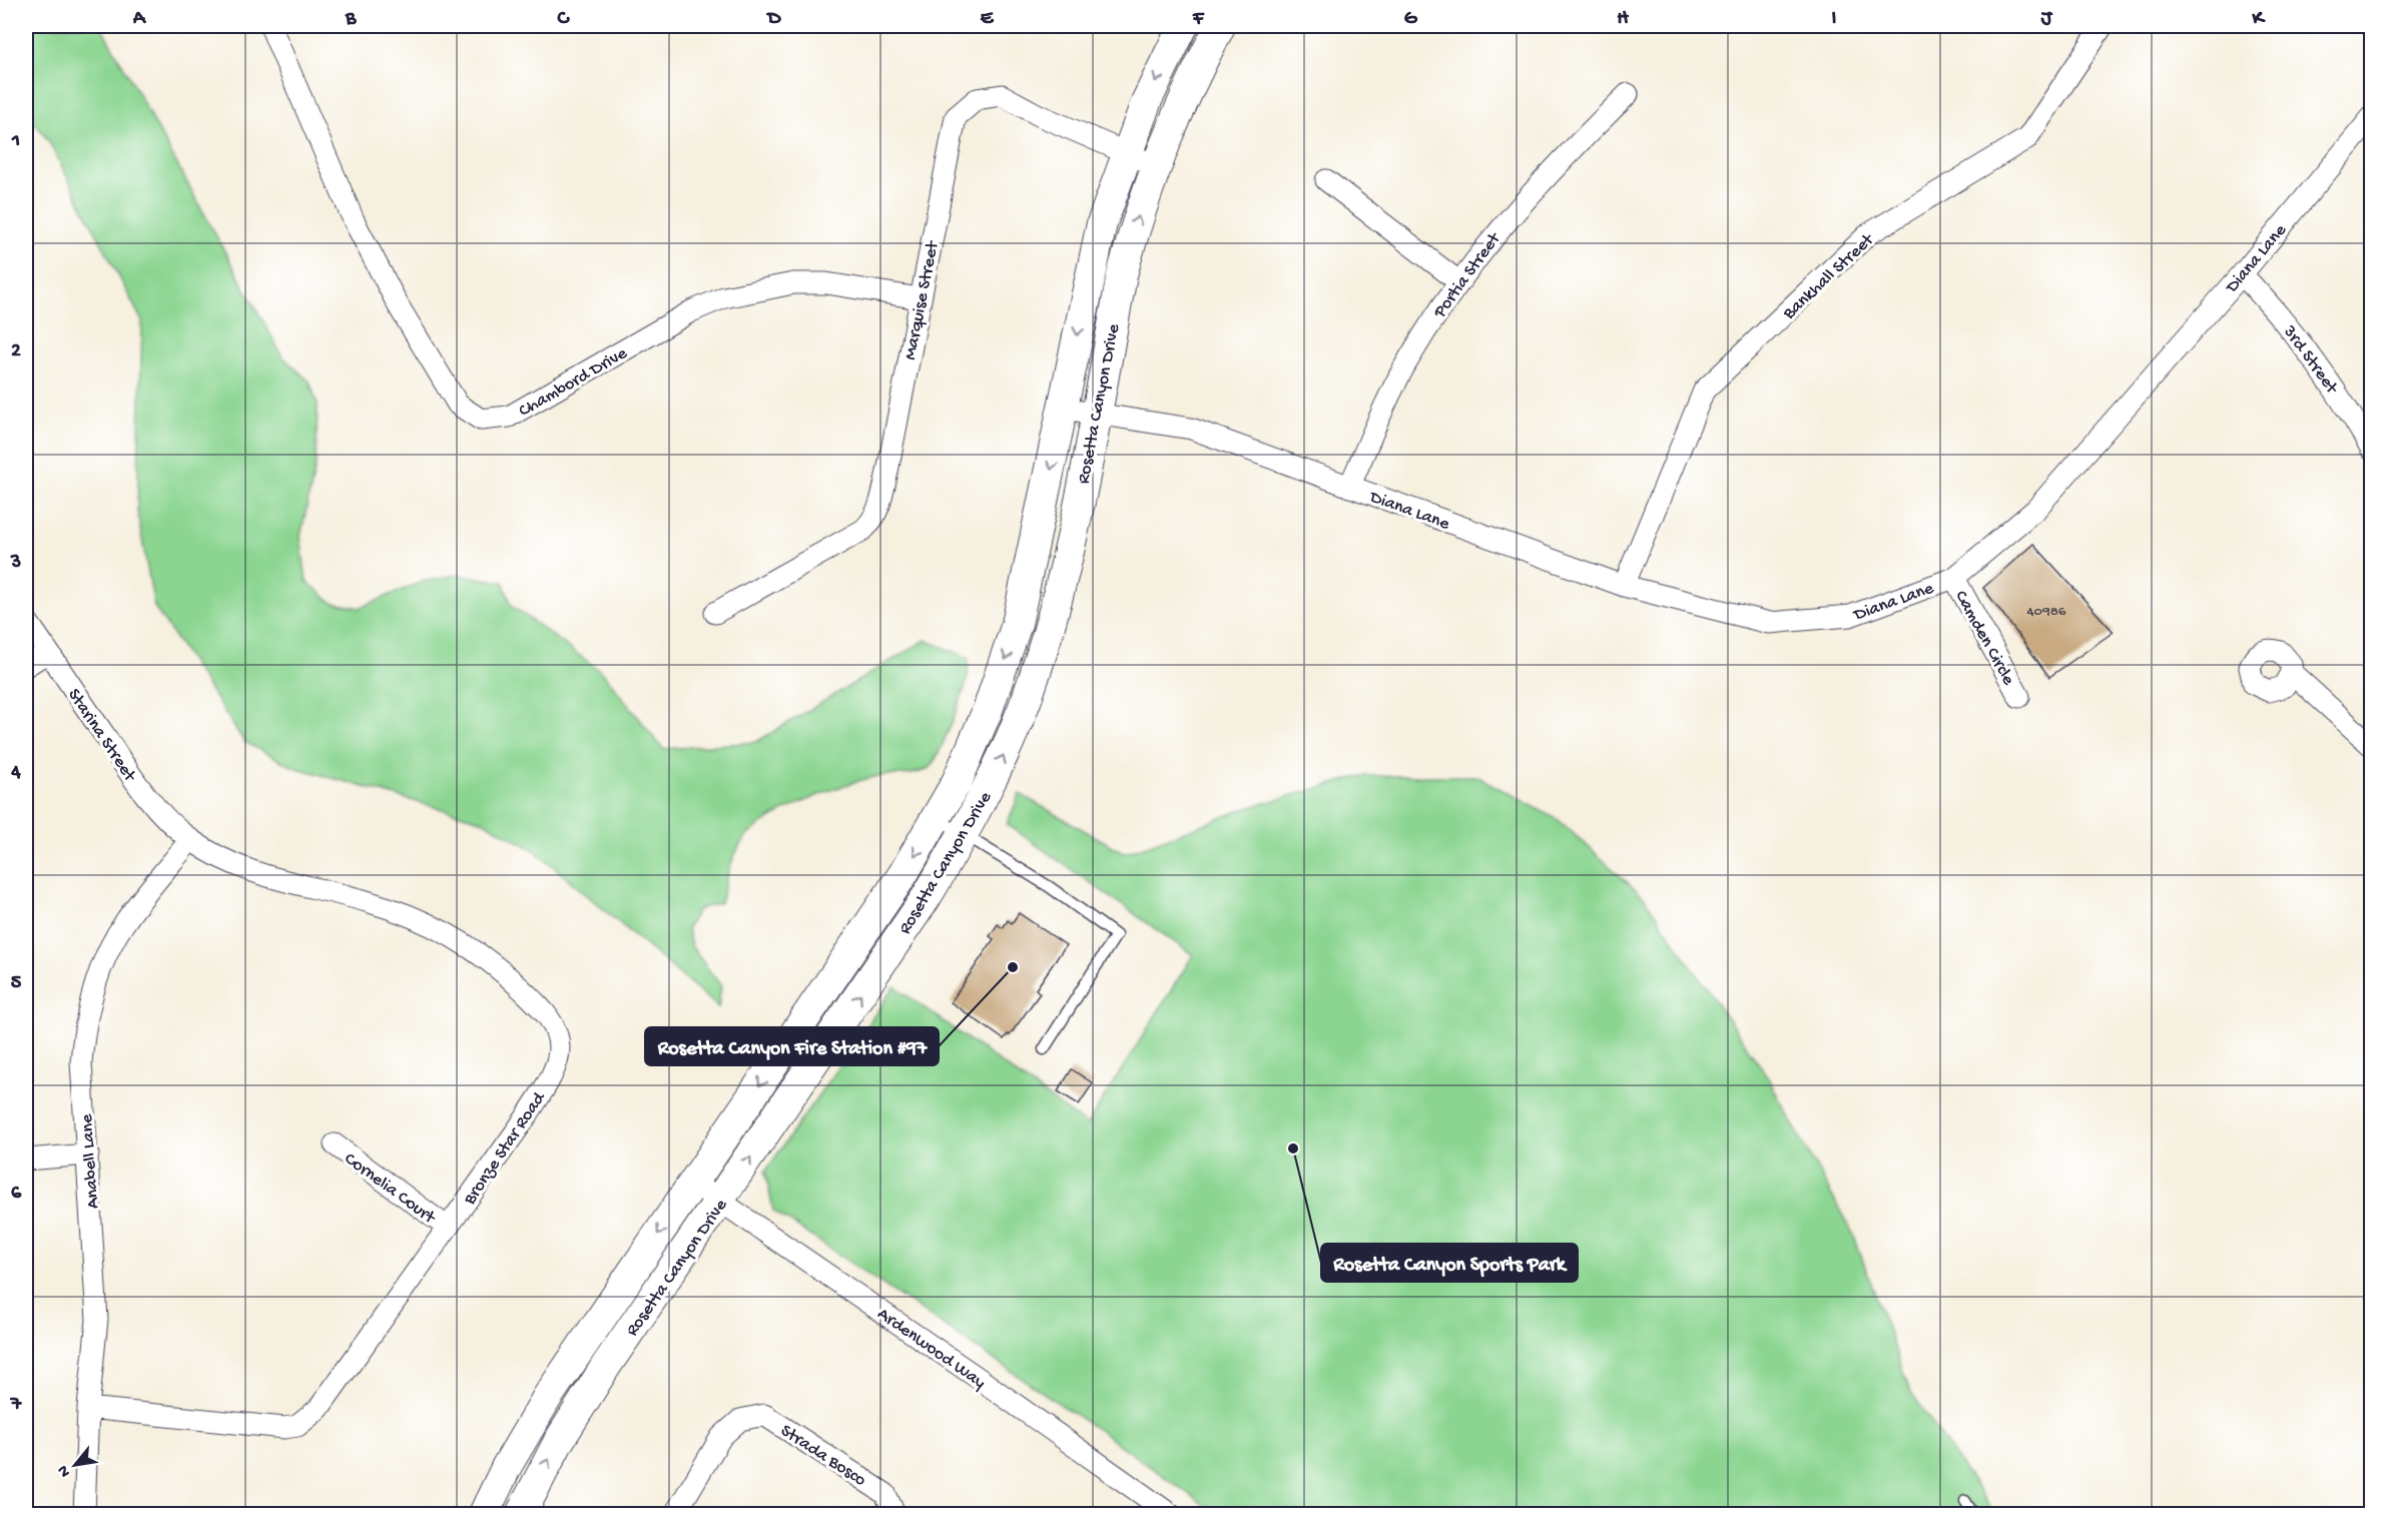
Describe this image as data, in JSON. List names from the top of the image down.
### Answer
{
  "streets": {
    "street": [
      "Diana Lane",
      "Portia Street",
      "Bankhall Street",
      "Marquise Street",
      "3rd Street",
      "Chambord Drive",
      "Rosetta Canyon Drive",
      "Camden Circle",
      "Starina Street",
      "Bronze Star Road",
      "Anabell Lane",
      "Cornelia Court",
      "Ardenwood Way",
      "Strada Bosco"
    ]
  },
  "crossings": [
    ["Diana Lane", "Portia Street"],
    ["Diana Lane", "Bankhall Street"],
    ["Diana Lane", "3rd Street"],
    ["Diana Lane", "Rosetta Canyon Drive"],
    ["Diana Lane", "Camden Circle"],
    ["Marquise Street", "Chambord Drive"],
    ["Marquise Street", "Rosetta Canyon Drive"],
    ["Rosetta Canyon Drive", "Ardenwood Way"],
    ["Starina Street", "Bronze Star Road"],
    ["Starina Street", "Anabell Lane"],
    ["Bronze Star Road", "Anabell Lane"],
    ["Bronze Star Road", "Cornelia Court"]
  ],
  "places": ["Rosetta Canyon Fire Station #97", "Rosetta Canyon Sports Park"],
  "house_numbers": ["40986"],
  "north": "bottom left",
  "grid": {
    "columns": [
      "A",
      "B",
      "C",
      "D",
      "E",
      "F",
      "G",
      "H",
      "I",
      "J",
      "K"
    ],
    "rows": [
      "1",
      "2",
      "3",
      "4",
      "5",
      "6",
      "7"
    ]
  }
}
